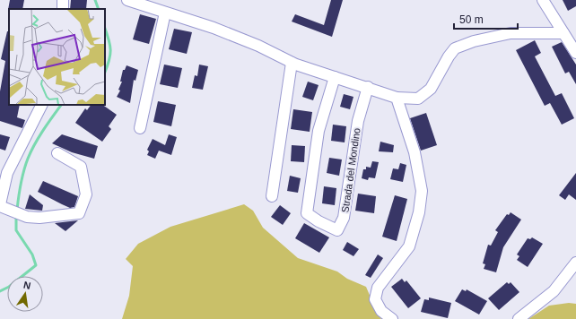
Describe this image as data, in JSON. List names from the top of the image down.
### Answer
{
  "streets": {
    "street": ["Strada del Mondino"]
  },
  "scale_bar": "50 m",
  "north": "top"
}
